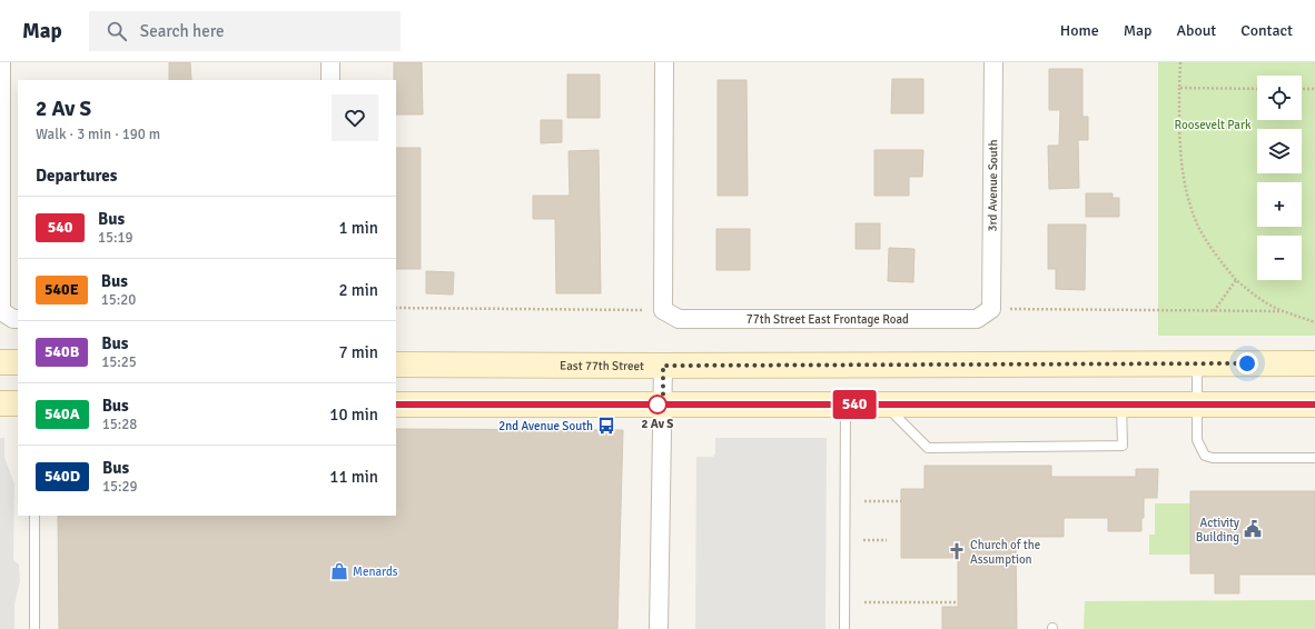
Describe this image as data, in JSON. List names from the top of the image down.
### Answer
{
  "streets": {
    "street": ["3rd Avenue South", "77th Street East Frontage Road", "East 77th Street"]
  },
  "crossings": [
    ["3rd Avenue South", "77th Street East Frontage Road"]
  ],
  "parks": ["Roosevelt Park"],
  "places": {
    "other": ["2 Av S"],
    "bus stop": ["2nd Avenue South"],
    "public building": ["Activity Building"],
    "church": ["Church of the Assumption"],
    "shop": ["Menards"]
  },
  "lines": ["bus line 540"],
  "page": {
    "header": "Map",
    "search": "Search here",
    "nav": [
      "Home",
      "Map",
      "About",
      "Contact"
    ],
    "on_map": "540",
    "map_buttons": ["+", "−"],
    "heading": [
      ["2 Av S", "Walk · 3 min · 190 m"],
      "Departures"
    ],
    "list": [
      {
        "mark": "540",
        "name": "Bus",
        "note": "15:19",
        "value": "1 min"
      },
      {
        "mark": "540E",
        "name": "Bus",
        "note": "15:20",
        "value": "2 min"
      },
      {
        "mark": "540B",
        "name": "Bus",
        "note": "15:25",
        "value": "7 min"
      },
      {
        "mark": "540A",
        "name": "Bus",
        "note": "15:28",
        "value": "10 min"
      },
      {
        "mark": "540D",
        "name": "Bus",
        "note": "15:29",
        "value": "11 min"
      }
    ]
  }
}
